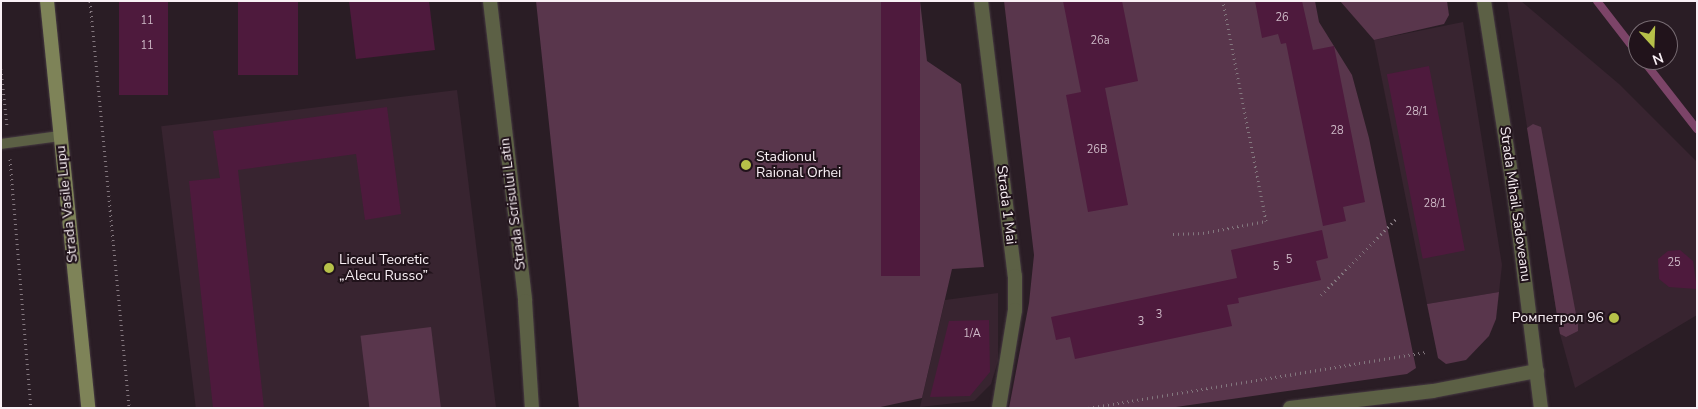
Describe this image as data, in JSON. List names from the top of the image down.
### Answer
{
  "streets": {
    "main road": ["Strada Vasile Lupu"],
    "street": ["Strada Scrisului Latin", "Strada Mihail Sadoveanu", "Strada 1 Mai"]
  },
  "places": ["Stadionul Raional Orhei", "Liceul Teoretic „Alecu Russo”", "Ромпетрол 96"],
  "house_numbers": [
    "26",
    "11",
    "26a",
    "11",
    "28/1",
    "28",
    "26B",
    "28/1",
    "5",
    "25",
    "5",
    "3",
    "3",
    "1/A"
  ],
  "north": "bottom"
}
